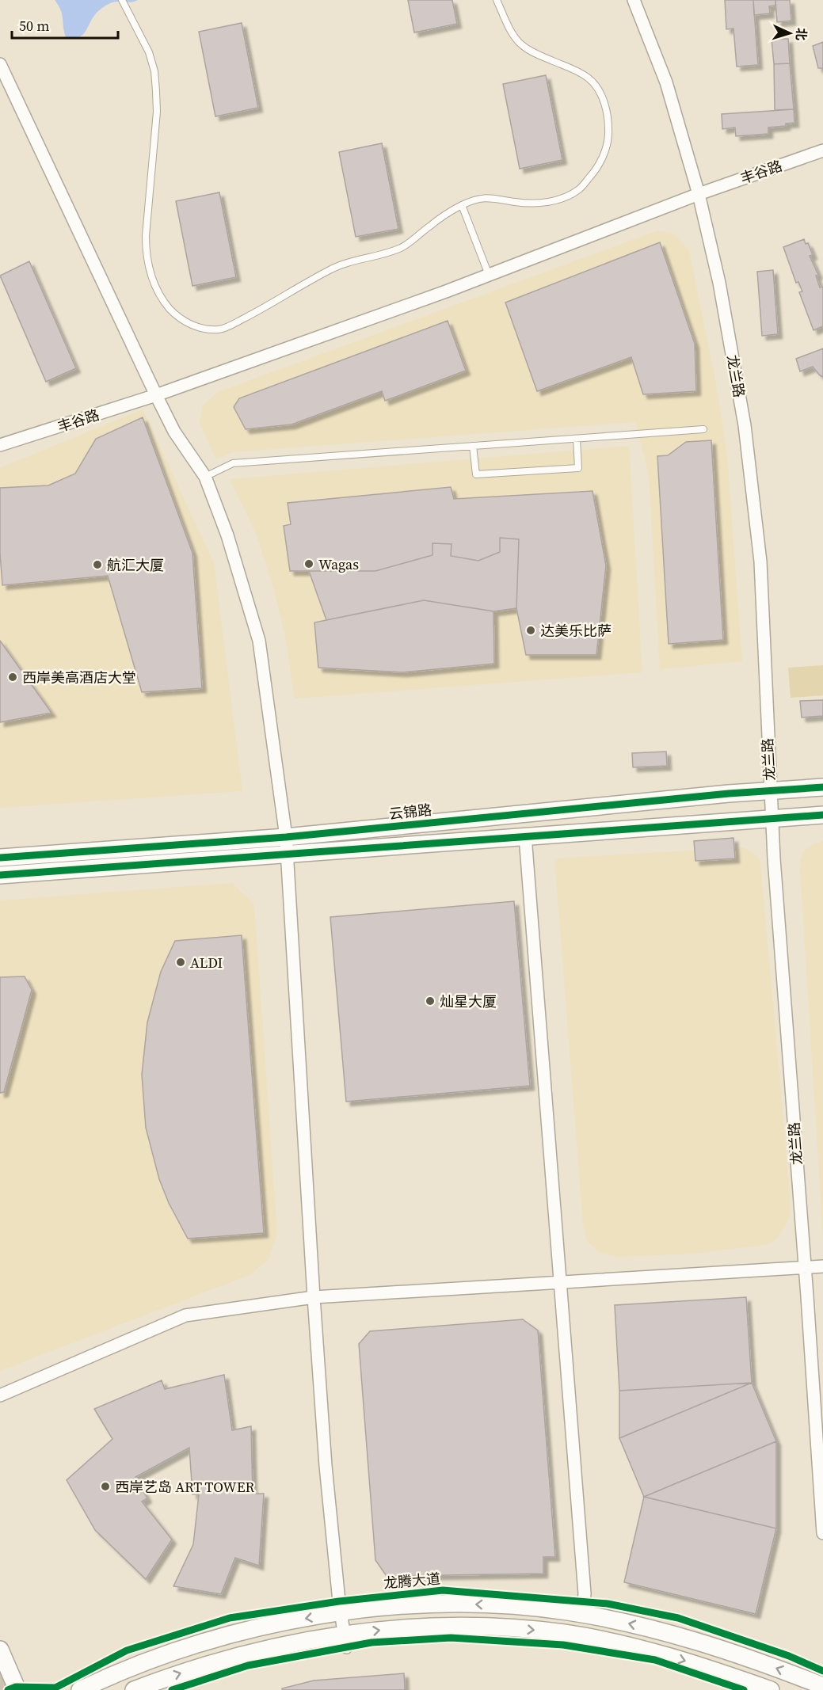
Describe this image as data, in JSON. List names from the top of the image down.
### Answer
{
  "streets": {
    "main road": ["云锦路", "龙腾大道"],
    "street": ["丰谷路", "龙兰路"]
  },
  "crossings": [
    ["丰谷路", "龙兰路"],
    ["龙兰路", "云锦路"]
  ],
  "places": [
    "Wagas",
    "航汇大厦",
    "达美乐比萨",
    "西岸美高酒店大堂",
    "ALDI",
    "灿星大厦",
    "西岸艺岛 ART TOWER"
  ],
  "scale_bar": "50 m",
  "north": "right"
}
